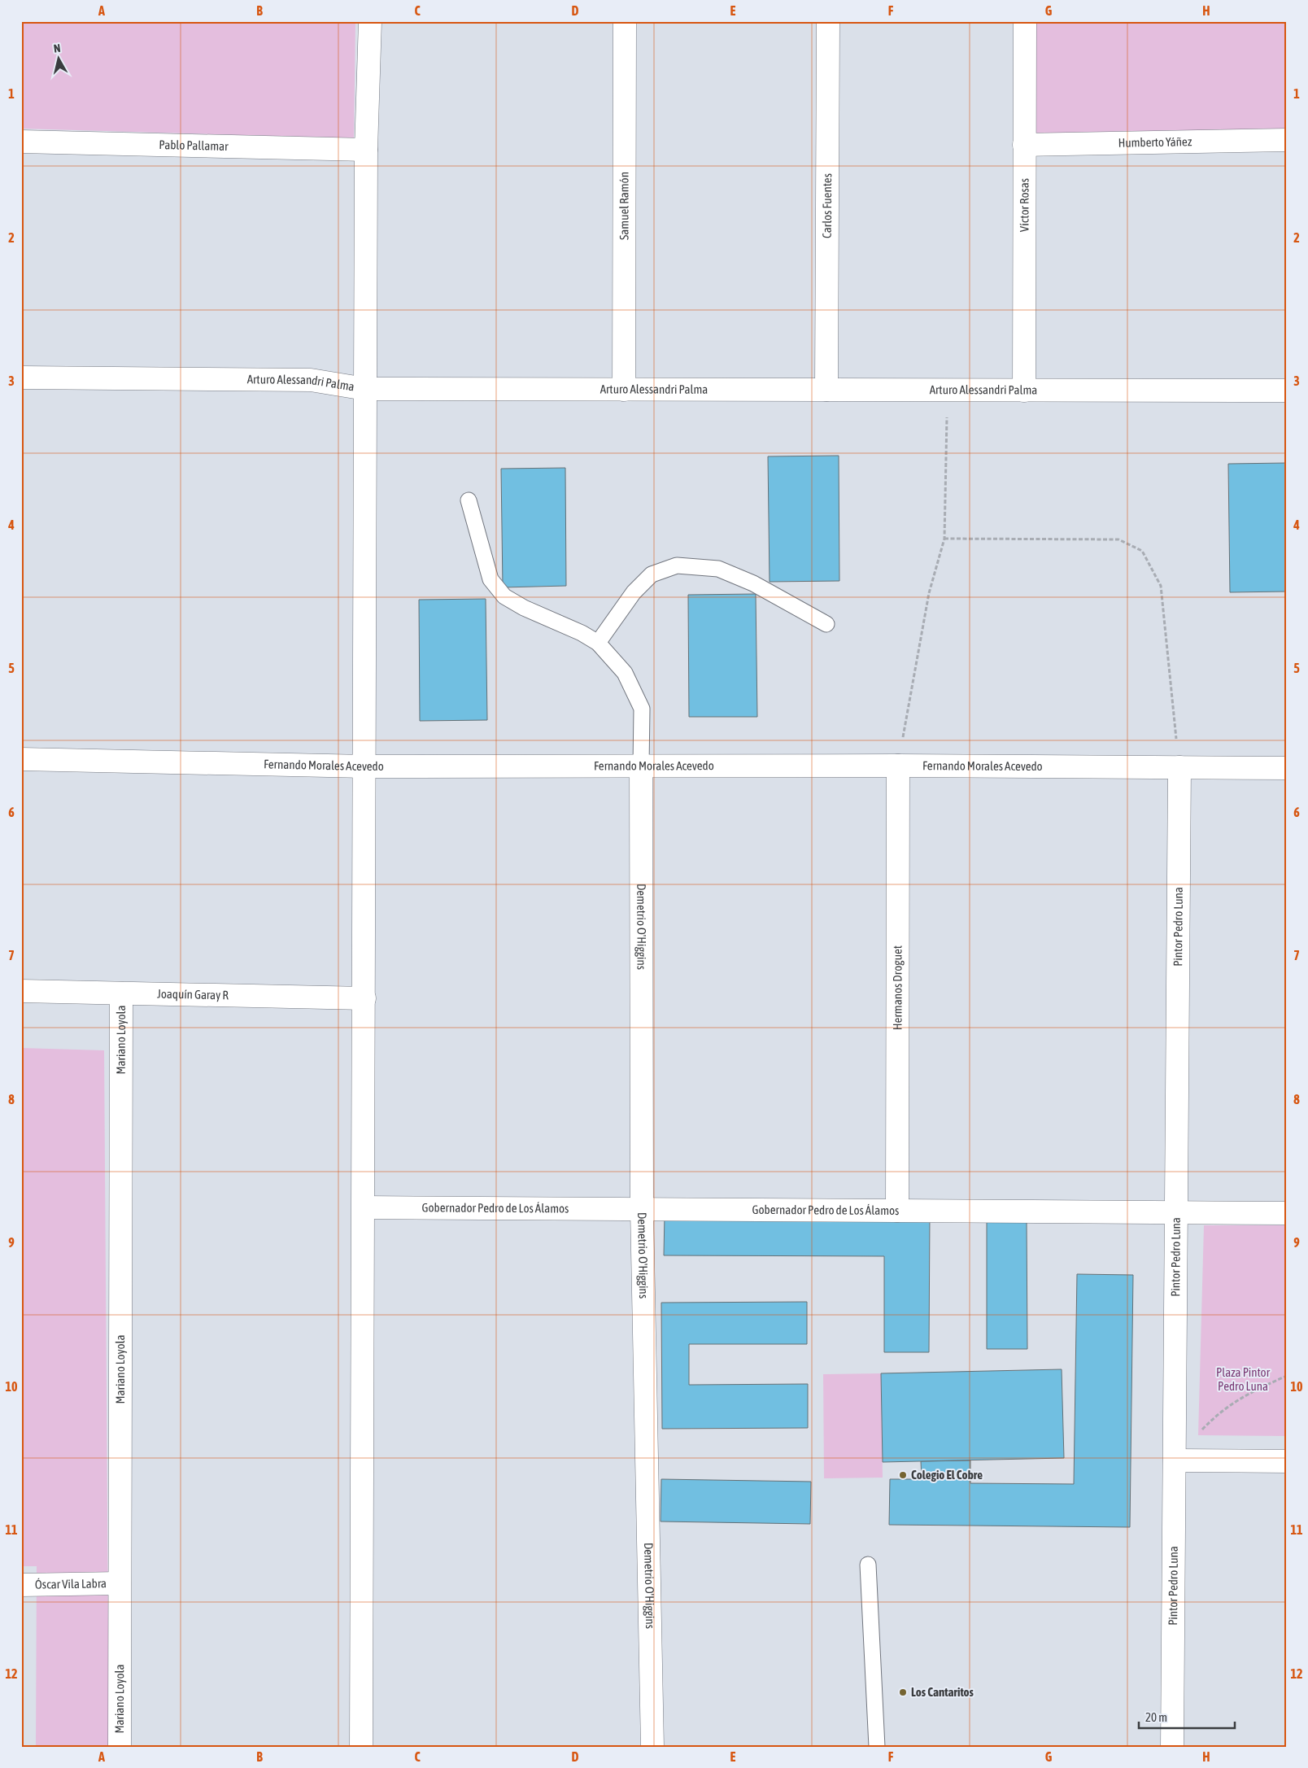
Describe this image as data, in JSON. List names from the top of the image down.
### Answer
{
  "streets": {
    "street": [
      "Humberto Yáñez",
      "Pablo Pallamar",
      "Samuel Ramón",
      "Carlos Fuentes",
      "Víctor Rosas",
      "Arturo Alessandri Palma",
      "Fernando Morales Acevedo",
      "Demetrio O'Higgins",
      "Pintor Pedro Luna",
      "Hermanos Droguet",
      "Joaquín Garay R",
      "Mariano Loyola",
      "Gobernador Pedro de Los Álamos",
      "Óscar Vila Labra"
    ]
  },
  "crossings": [
    ["Humberto Yáñez", "Víctor Rosas"],
    ["Samuel Ramón", "Arturo Alessandri Palma"],
    ["Carlos Fuentes", "Arturo Alessandri Palma"],
    ["Víctor Rosas", "Arturo Alessandri Palma"],
    ["Fernando Morales Acevedo", "Demetrio O'Higgins"],
    ["Fernando Morales Acevedo", "Pintor Pedro Luna"],
    ["Fernando Morales Acevedo", "Hermanos Droguet"],
    ["Demetrio O'Higgins", "Gobernador Pedro de Los Álamos"],
    ["Pintor Pedro Luna", "Gobernador Pedro de Los Álamos"],
    ["Hermanos Droguet", "Gobernador Pedro de Los Álamos"],
    ["Joaquín Garay R", "Mariano Loyola"],
    ["Mariano Loyola", "Óscar Vila Labra"]
  ],
  "parks": ["Plaza Pintor Pedro Luna"],
  "places": ["Colegio El Cobre", "Los Cantaritos"],
  "scale_bar": "20 m",
  "north": "top",
  "grid": {
    "columns": [
      "A",
      "B",
      "C",
      "D",
      "E",
      "F",
      "G",
      "H"
    ],
    "rows": [
      "1",
      "2",
      "3",
      "4",
      "5",
      "6",
      "7",
      "8",
      "9",
      "10",
      "11",
      "12"
    ]
  }
}
